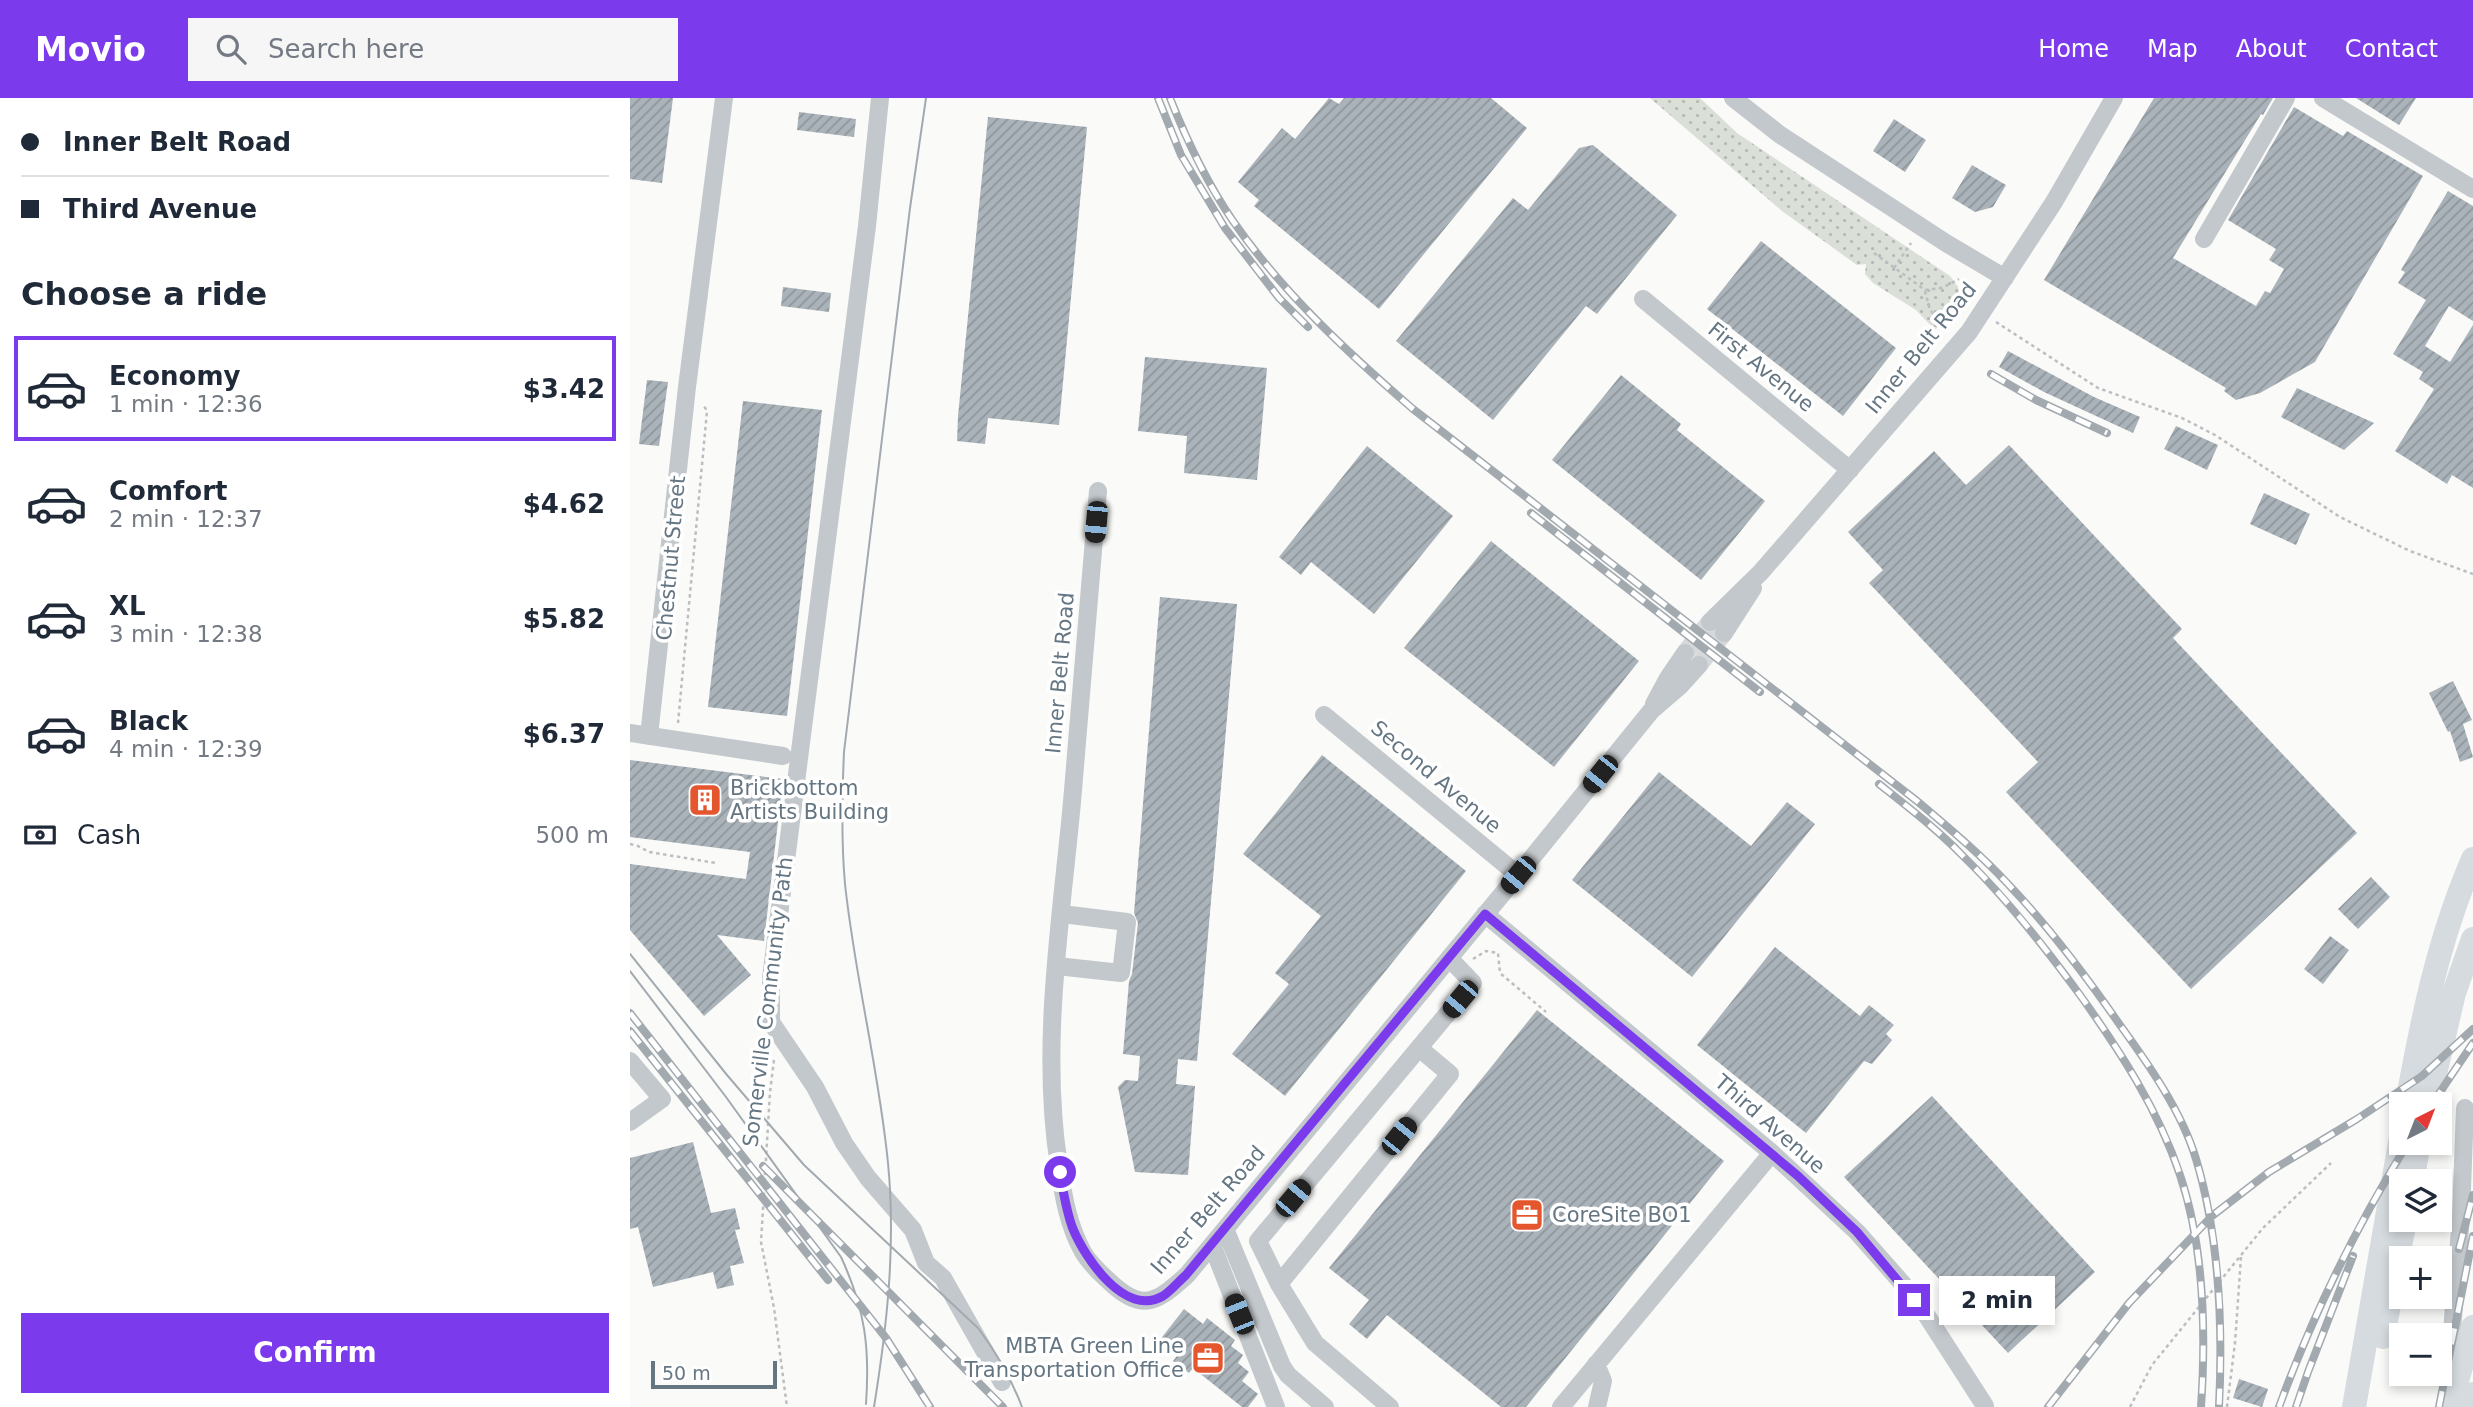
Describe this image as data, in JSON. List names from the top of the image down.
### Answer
{
  "streets": {
    "street": [
      "Inner Belt Road",
      "First Avenue",
      "Chestnut Street",
      "Second Avenue",
      "Third Avenue"
    ],
    "path": ["Somerville Community Path"]
  },
  "crossings": [
    ["Inner Belt Road", "First Avenue"],
    ["Inner Belt Road", "Second Avenue"],
    ["Inner Belt Road", "Third Avenue"]
  ],
  "places": {
    "building": ["Brickbottom Artists Building"],
    "office": ["CoreSite BO1", "MBTA Green Line Transportation Office"]
  },
  "scale_bar": "50 m",
  "north": "top right",
  "page": {
    "header": "Movio",
    "search": "Search here",
    "nav": [
      "Home",
      "Map",
      "About",
      "Contact"
    ],
    "banner": ["Inner Belt Road", "Third Avenue"],
    "heading": "Choose a ride",
    "list": [
      {
        "name": "Economy",
        "note": "1 min · 12:36",
        "value": "$3.42"
      },
      {
        "name": "Comfort",
        "note": "2 min · 12:37",
        "value": "$4.62"
      },
      {
        "name": "XL",
        "note": "3 min · 12:38",
        "value": "$5.82"
      },
      {
        "name": "Black",
        "note": "4 min · 12:39",
        "value": "$6.37"
      }
    ],
    "pay": ["Cash", "500 m"],
    "map_buttons": ["+", "−"],
    "bubble": "2 min",
    "buttons": "Confirm",
    "scale": "50 m"
  }
}
